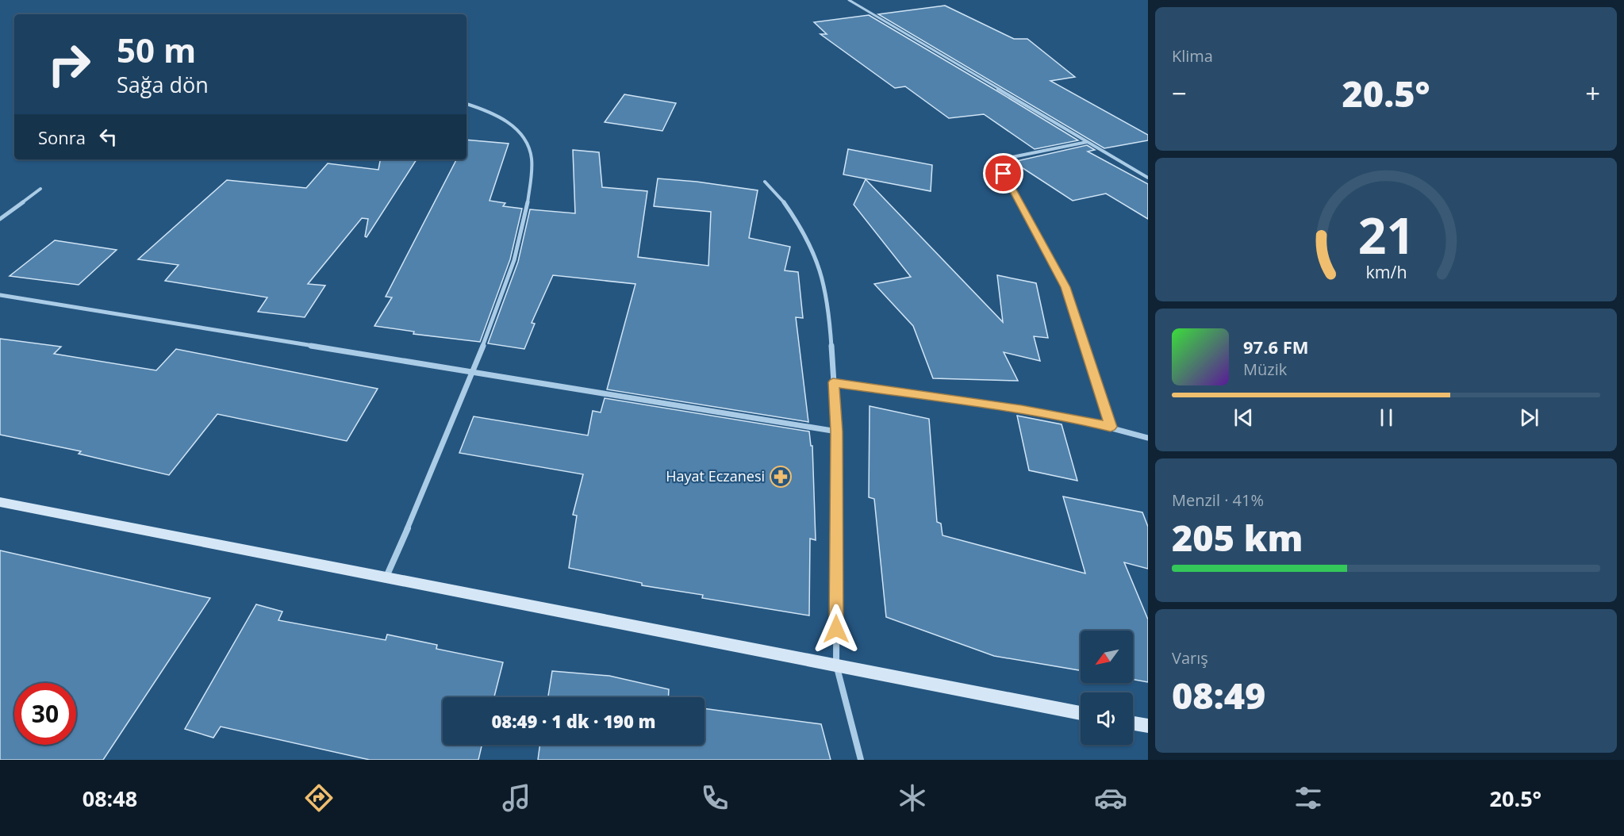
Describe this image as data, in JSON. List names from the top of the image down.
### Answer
{
  "places": {
    "pharmacy": ["Hayat Eczanesi"]
  },
  "north": "bottom left",
  "page": {
    "tile": [
      "Klima",
      ["Menzil · 41%", "205 km"],
      ["Varış", "08:49"]
    ],
    "turn": ["50 m", "Sağa dön"],
    "heat": ["−", "20.5°", "+"],
    "then": "Sonra",
    "song": ["97.6 FM", "Müzik"],
    "limit": "30",
    "trip": "08:49 · 1 dk · 190 m",
    "tabs": ["08:48", "20.5°"],
    "gauge": ["21", "km/h"]
  }
}
